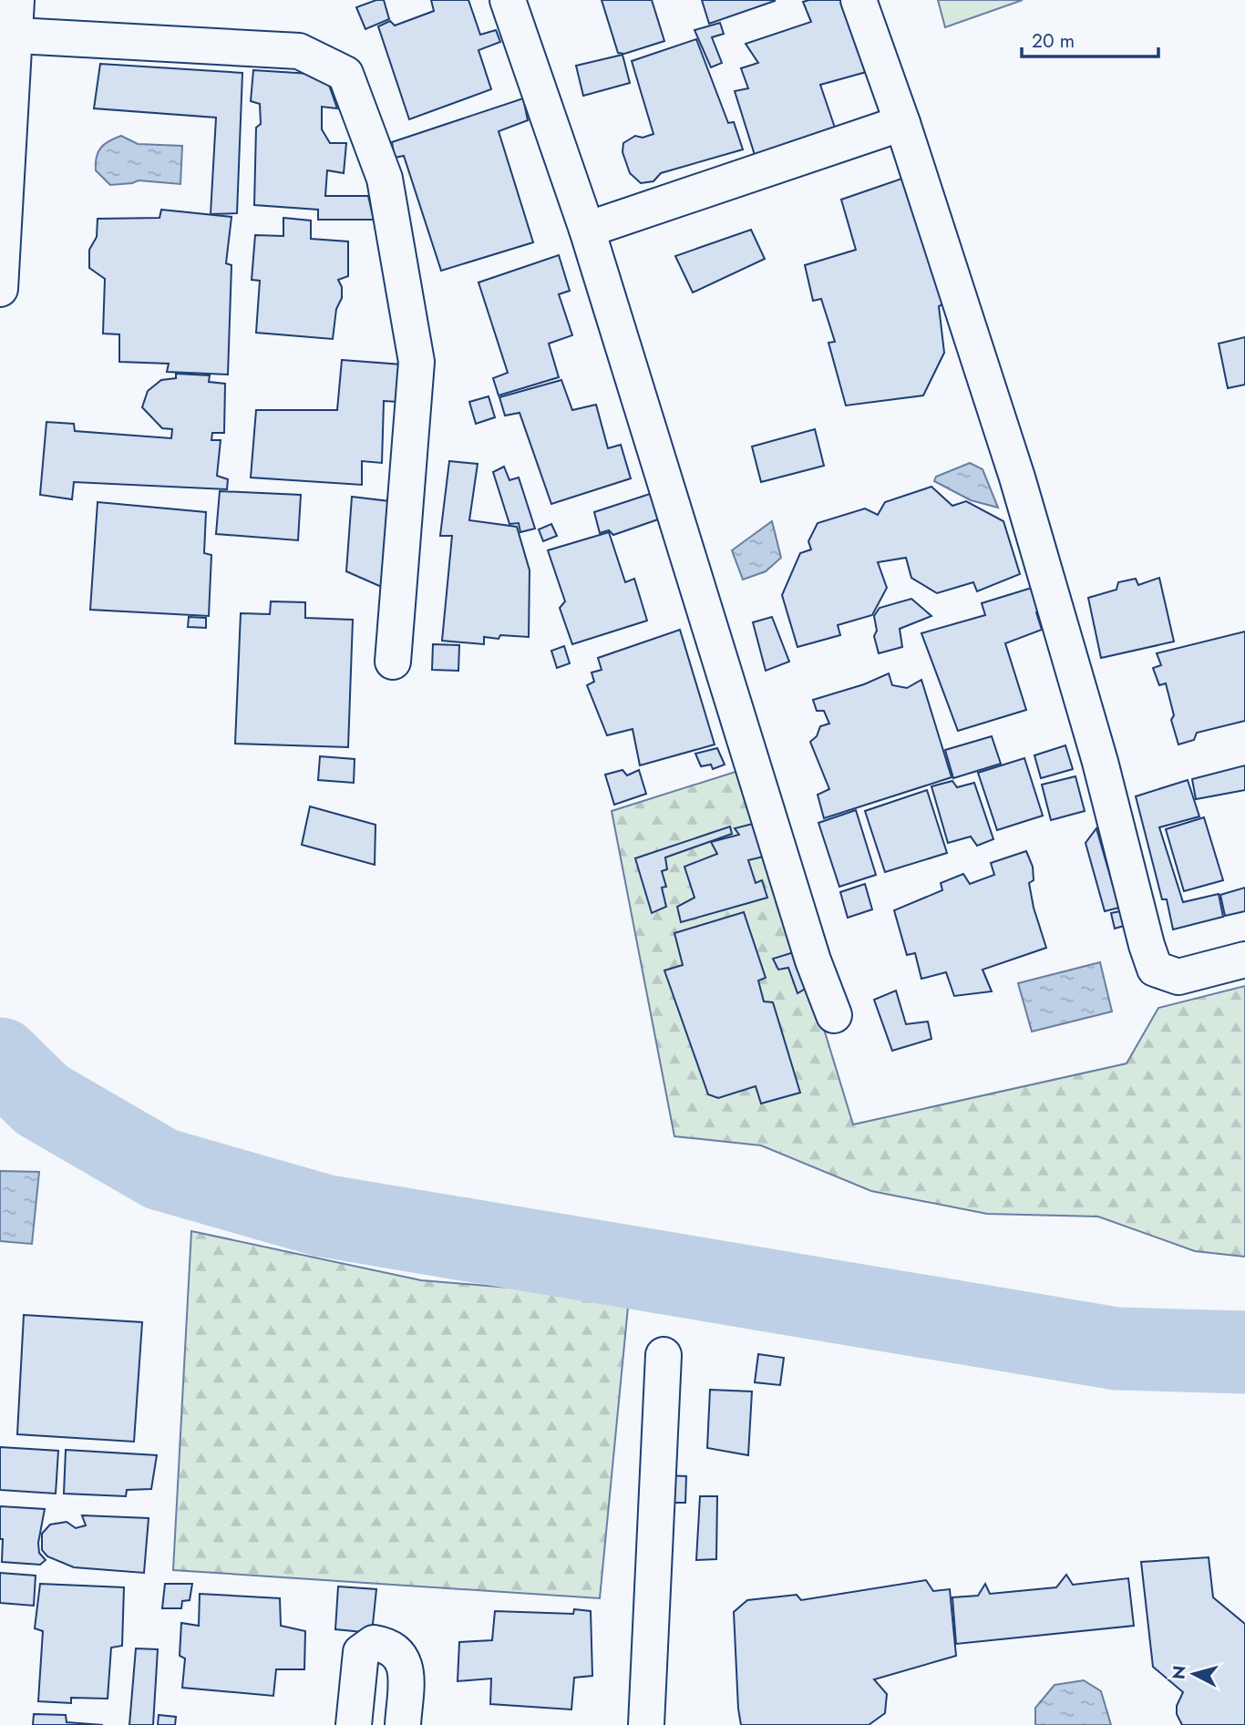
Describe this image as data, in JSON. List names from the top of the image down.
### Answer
{
  "scale_bar": "20 m",
  "north": "left"
}
